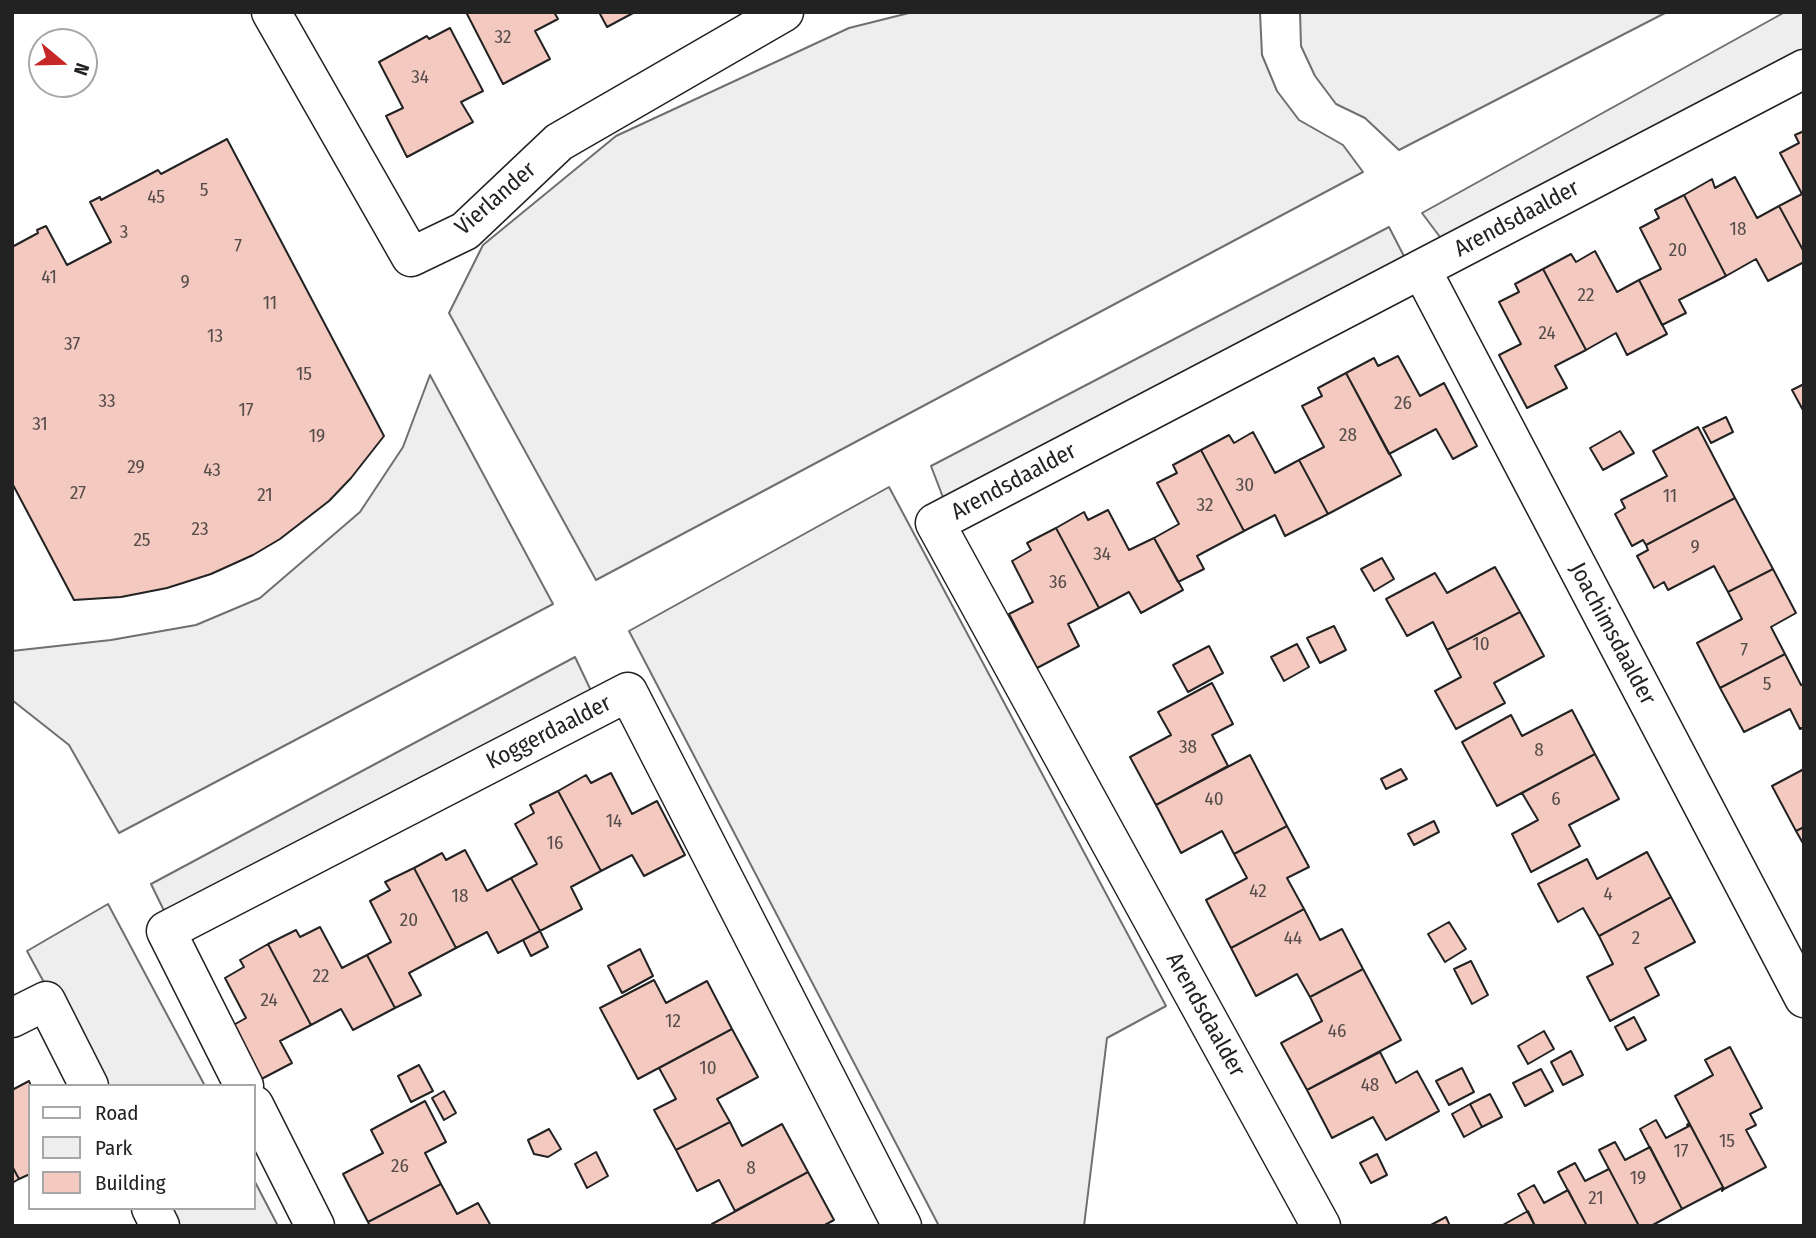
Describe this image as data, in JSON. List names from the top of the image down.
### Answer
{
  "streets": {
    "street": [
      "Vierlander",
      "Arendsdaalder",
      "Joachimsdaalder",
      "Koggerdaalder"
    ]
  },
  "crossings": [
    ["Arendsdaalder", "Joachimsdaalder"]
  ],
  "house_numbers": [
    "32",
    "34",
    "5",
    "45",
    "18",
    "3",
    "7",
    "20",
    "41",
    "9",
    "22",
    "11",
    "24",
    "13",
    "37",
    "15",
    "33",
    "26",
    "17",
    "31",
    "28",
    "19",
    "29",
    "43",
    "30",
    "27",
    "21",
    "11",
    "32",
    "23",
    "25",
    "9",
    "34",
    "36",
    "10",
    "7",
    "5",
    "38",
    "8",
    "40",
    "6",
    "14",
    "16",
    "42",
    "4",
    "18",
    "20",
    "44",
    "2",
    "22",
    "24",
    "12",
    "46",
    "10",
    "48",
    "15",
    "17",
    "26",
    "8",
    "19",
    "21"
  ],
  "legend": ["Road", "Park", "Building"],
  "north": "right"
}
